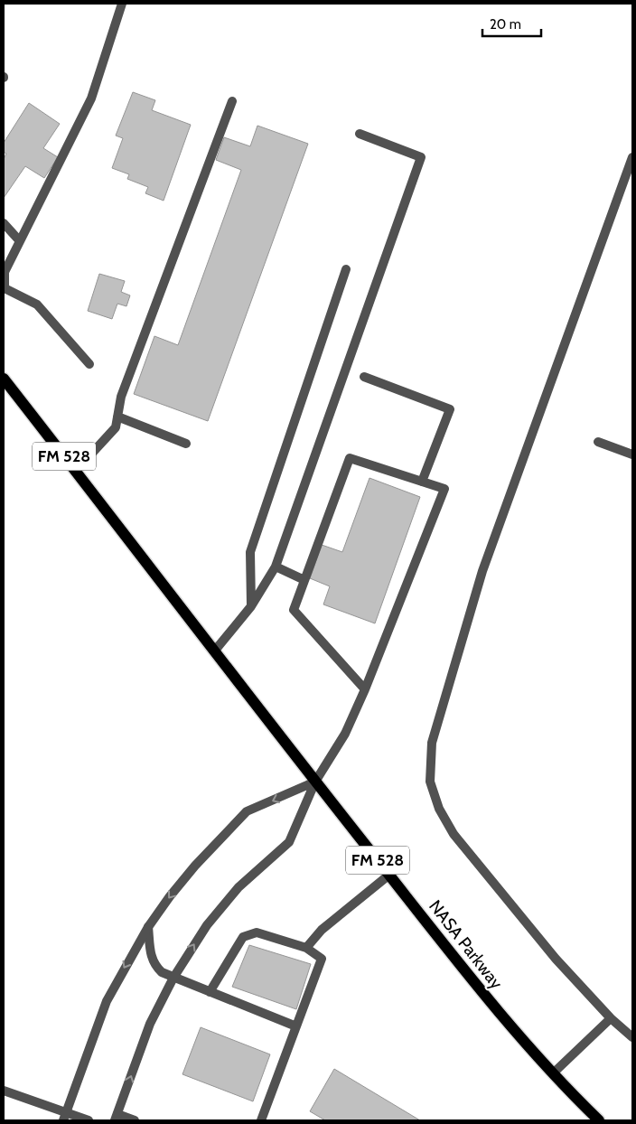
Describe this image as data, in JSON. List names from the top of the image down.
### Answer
{
  "streets": {
    "main road": ["FM 528", "NASA Parkway"]
  },
  "crossings": [
    ["FM 528", "NASA Parkway"]
  ],
  "scale_bar": "20 m"
}
